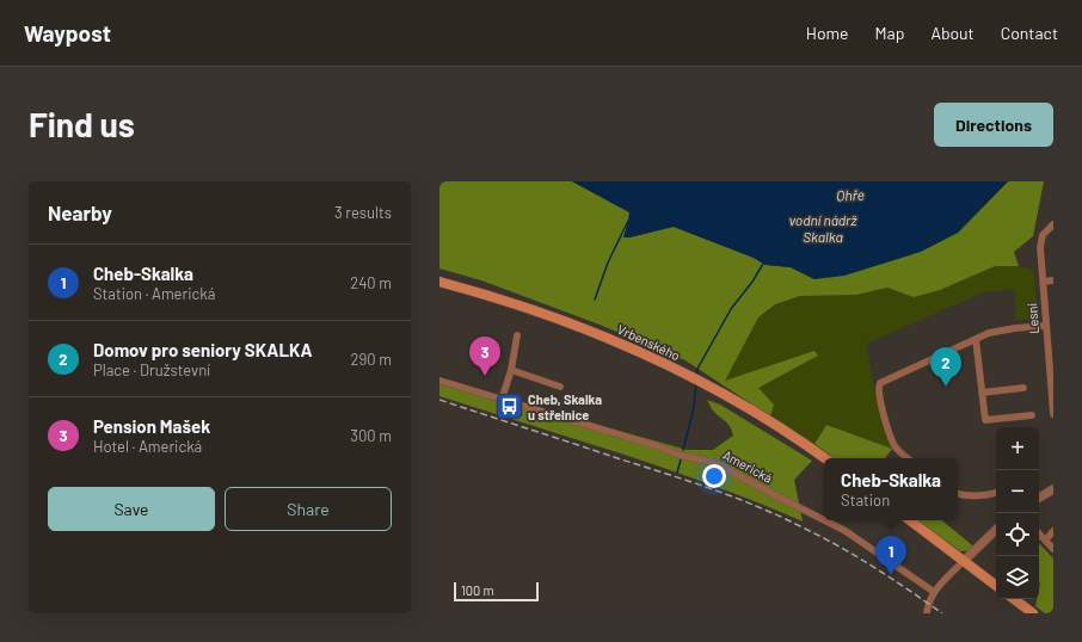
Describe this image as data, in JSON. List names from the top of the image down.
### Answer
{
  "streets": {
    "main road": ["Vrbenského"],
    "street": ["Lesní", "Americká"]
  },
  "water": ["Ohře", "vodní nádrž Skalka"],
  "places": {
    "bus stop": ["Cheb, Skalka u střelnice"]
  },
  "scale_bar": "100 m",
  "page": {
    "header": "Waypost",
    "nav": [
      "Home",
      "Map",
      "About",
      "Contact"
    ],
    "buttons": [
      "Directions",
      ["Save", "Share"]
    ],
    "title": "Find us",
    "heading": ["Nearby", "3 results"],
    "list": [
      {
        "mark": "1",
        "name": "Cheb-Skalka",
        "note": "Station · Americká",
        "value": "240 m"
      },
      {
        "mark": "2",
        "name": "Domov pro seniory SKALKA",
        "note": "Place · Družstevní",
        "value": "290 m"
      },
      {
        "mark": "3",
        "name": "Pension Mašek",
        "note": "Hotel · Americká",
        "value": "300 m"
      }
    ],
    "pins": ["3", "2", "1"],
    "map_buttons": ["+", "−"],
    "popup": ["Cheb-Skalka", "Station"],
    "scale": "100 m"
  }
}
